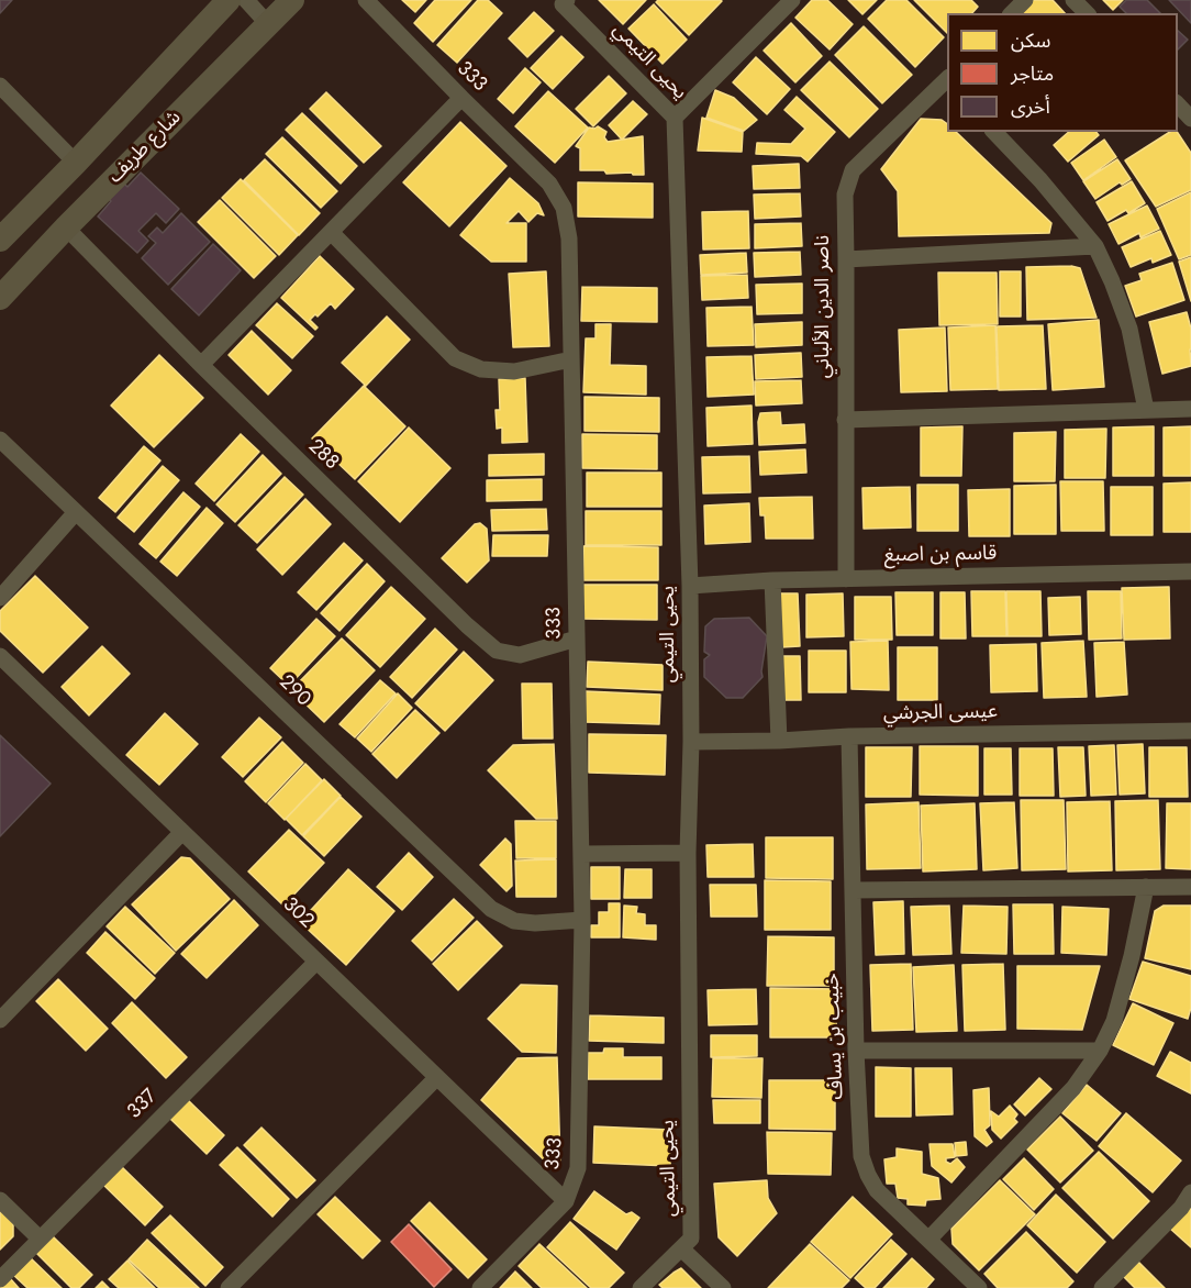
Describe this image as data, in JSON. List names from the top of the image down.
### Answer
{
  "streets": {
    "street": [
      "يحيى التيمي",
      "333",
      "شارع طريف",
      "ناصر الدين الألباني",
      "288",
      "قاسم بن اصبغ",
      "290",
      "عيسى الجرشي",
      "302",
      "خبيب بن يساف",
      "337"
    ]
  },
  "crossings": [
    ["يحيى التيمي", "قاسم بن اصبغ"],
    ["يحيى التيمي", "عيسى الجرشي"],
    ["333", "288"],
    ["333", "290"],
    ["333", "302"],
    ["شارع طريف", "288"],
    ["ناصر الدين الألباني", "قاسم بن اصبغ"],
    ["عيسى الجرشي", "خبيب بن يساف"],
    ["302", "337"]
  ],
  "legend": ["سكن", "متاجر", "أخرى"]
}
